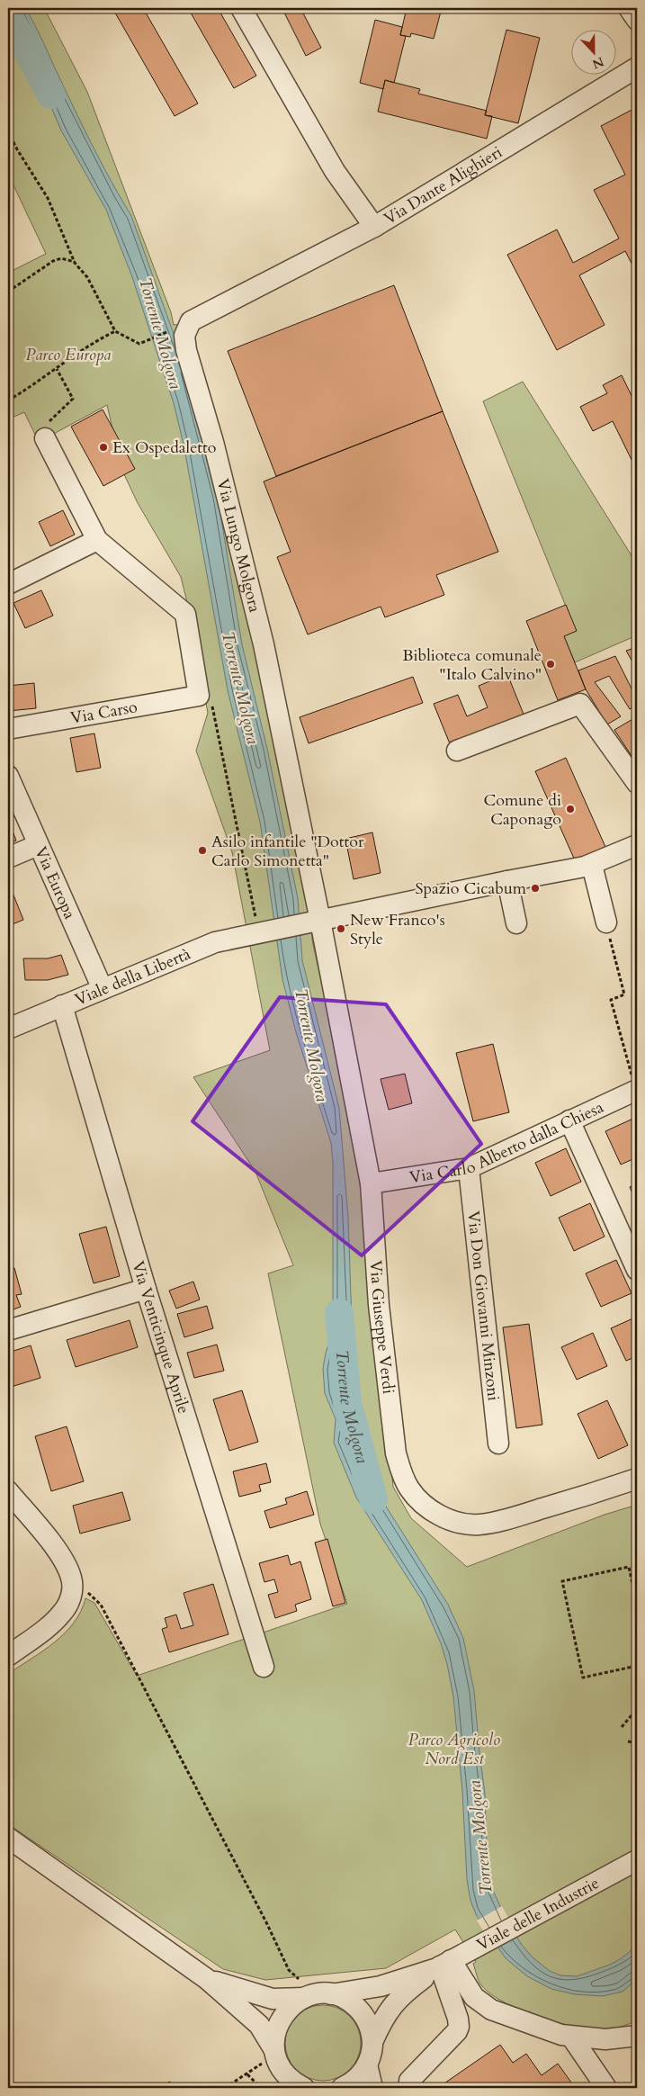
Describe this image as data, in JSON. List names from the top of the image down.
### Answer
{
  "streets": {
    "street": [
      "Via Dante Alighieri",
      "Via Lungo Molgora",
      "Via Carso",
      "Via Europa",
      "Viale della Libertà",
      "Via Carlo Alberto dalla Chiesa",
      "Via Don Giovanni Minzoni",
      "Via Giuseppe Verdi",
      "Via Venticinque Aprile",
      "Viale delle Industrie"
    ]
  },
  "crossings": [
    ["Via Dante Alighieri", "Via Lungo Molgora"],
    ["Via Lungo Molgora", "Viale della Libertà"],
    ["Via Lungo Molgora", "Via Giuseppe Verdi"],
    ["Via Europa", "Viale della Libertà"],
    ["Viale della Libertà", "Via Giuseppe Verdi"],
    ["Viale della Libertà", "Via Venticinque Aprile"],
    ["Via Carlo Alberto dalla Chiesa", "Via Don Giovanni Minzoni"],
    ["Via Carlo Alberto dalla Chiesa", "Via Giuseppe Verdi"]
  ],
  "water": ["Torrente Molgora"],
  "parks": ["Parco Europa", "Parco Agricolo Nord Est"],
  "places": [
    "Ex Ospedaletto",
    "Biblioteca comunale \"Italo Calvino\"",
    "Comune di Caponago",
    "Asilo infantile \"Dottor Carlo Simonetta\"",
    "Spazio Cicabum",
    "New Franco's Style"
  ],
  "north": "bottom"
}
